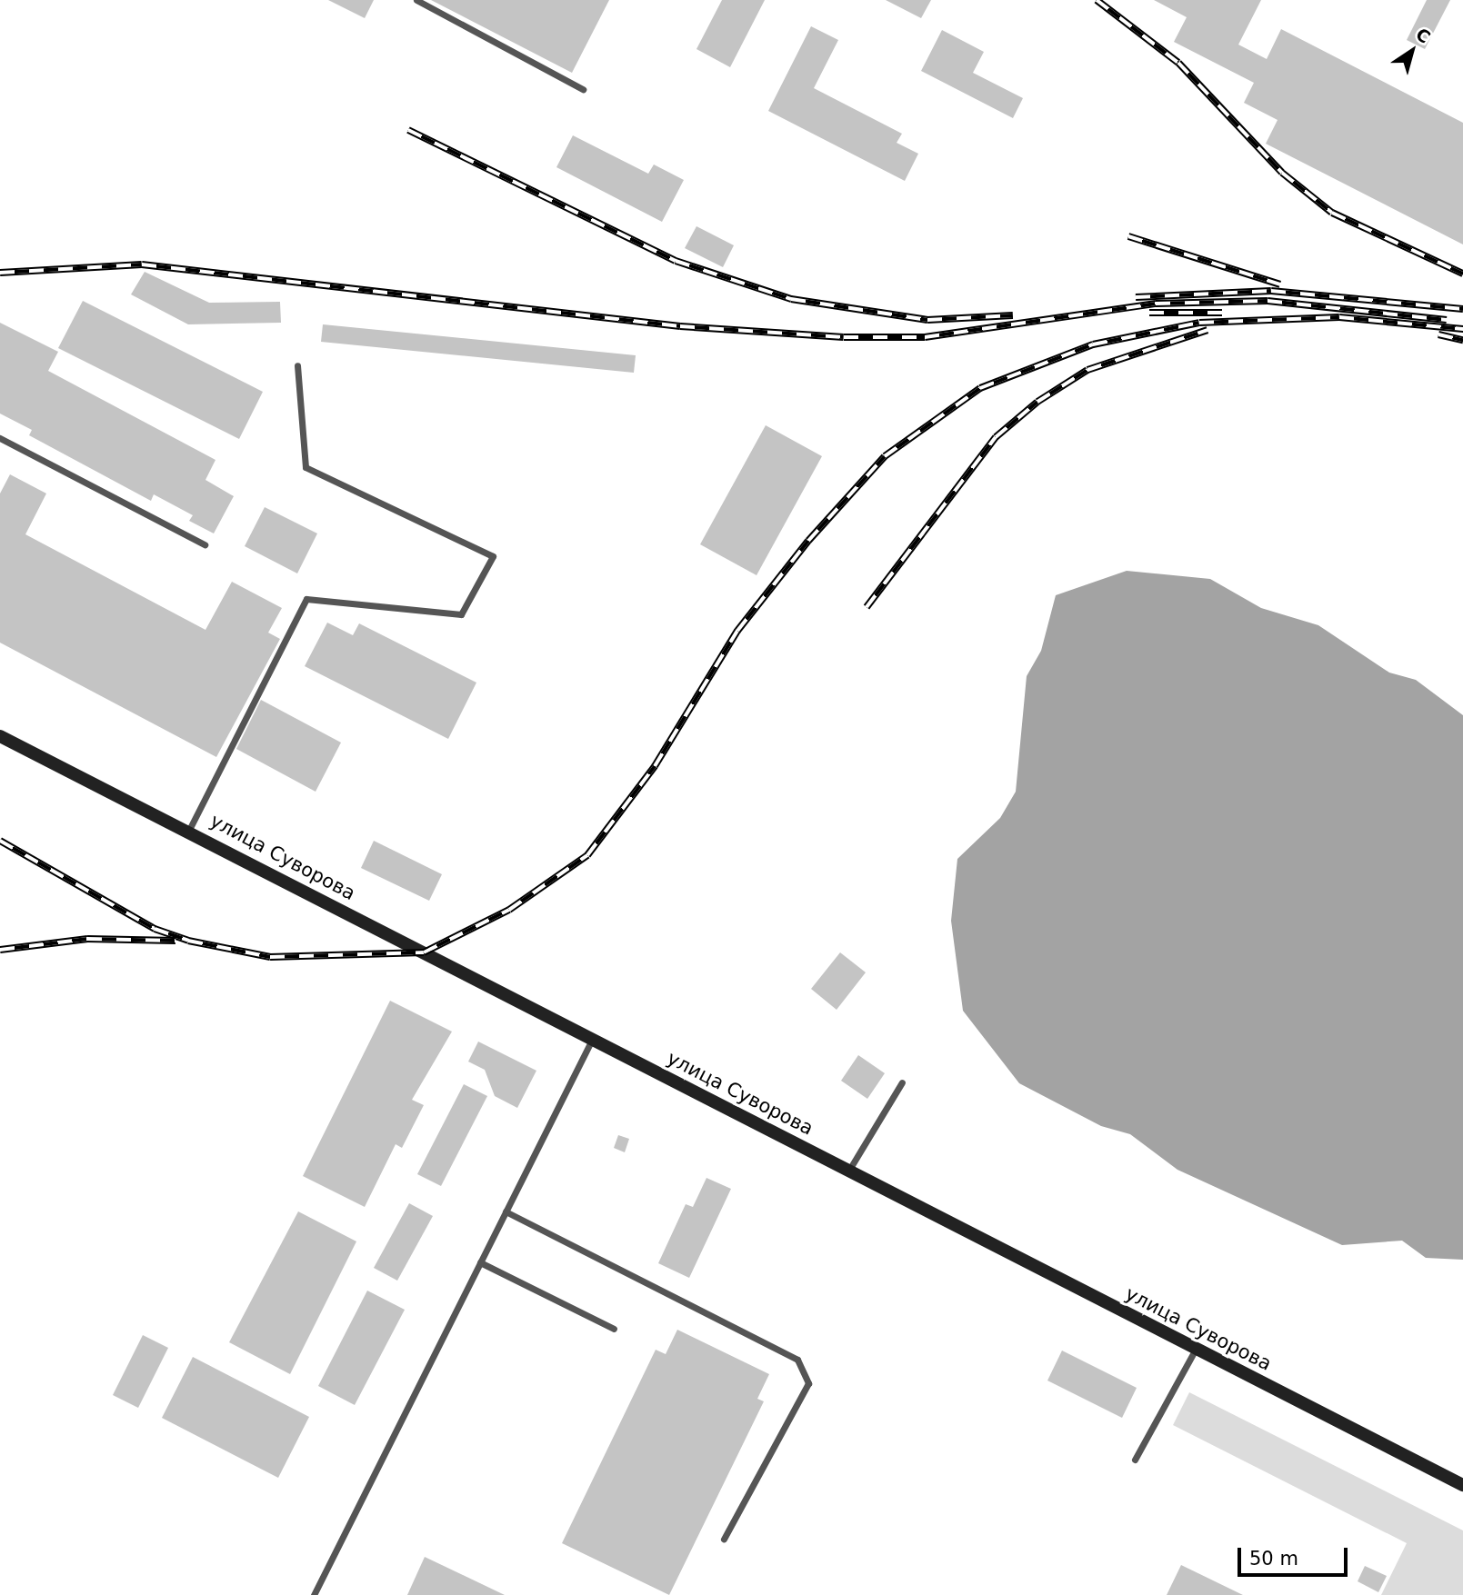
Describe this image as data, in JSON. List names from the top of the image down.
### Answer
{
  "streets": {
    "main road": ["улица Суворова"]
  },
  "scale_bar": "50 m",
  "north": "top right"
}
